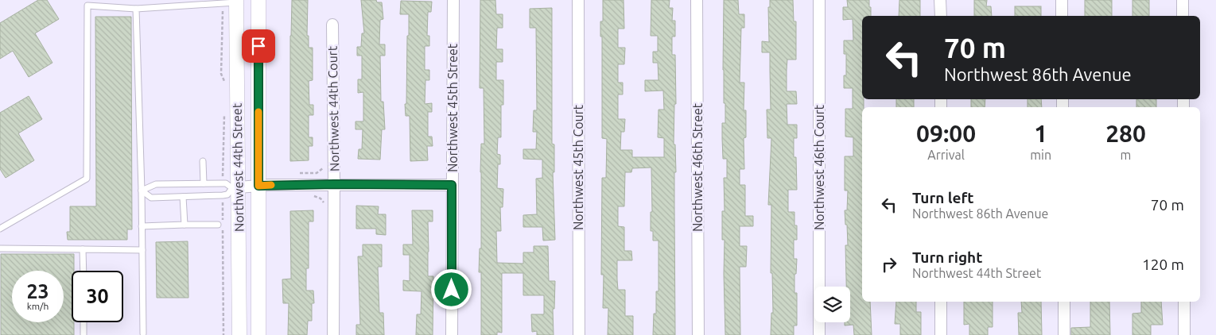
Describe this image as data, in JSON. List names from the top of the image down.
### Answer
{
  "streets": {
    "street": [
      "Northwest 45th Street",
      "Northwest 44th Court",
      "Northwest 44th Street",
      "Northwest 45th Court",
      "Northwest 46th Street",
      "Northwest 46th Court"
    ]
  },
  "page": {
    "turn": ["70 m", "Northwest 86th Avenue"],
    "eta": [
      "09:00",
      "Arrival",
      "1",
      "min",
      "280",
      "m"
    ],
    "list": [
      {
        "name": "Turn left",
        "note": "Northwest 86th Avenue",
        "value": "70 m"
      },
      {
        "name": "Turn right",
        "note": "Northwest 44th Street",
        "value": "120 m"
      }
    ],
    "speed": "23 km/h",
    "limit": "30"
  }
}
